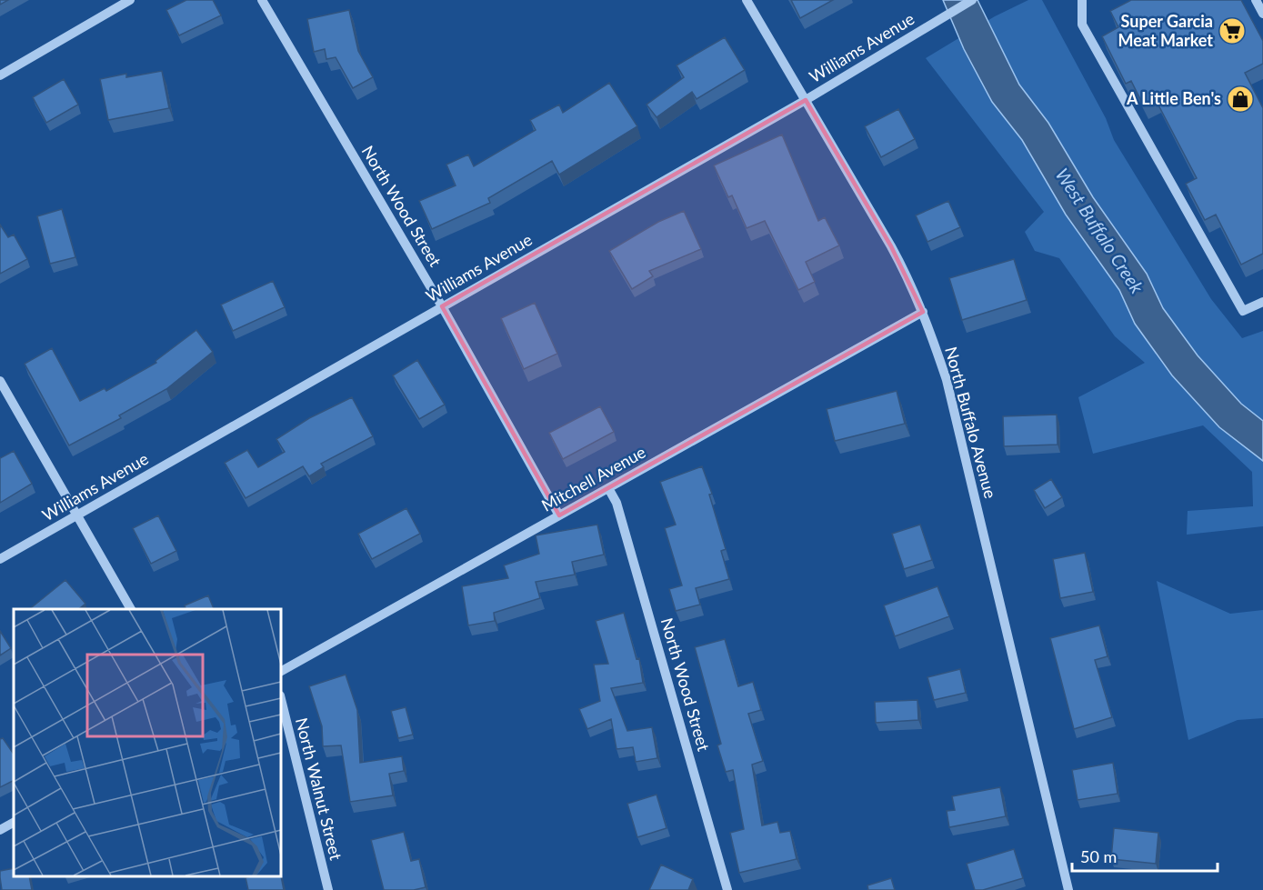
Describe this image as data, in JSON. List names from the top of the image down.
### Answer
{
  "streets": {
    "street": [
      "Williams Avenue",
      "North Wood Street",
      "North Buffalo Avenue",
      "Mitchell Avenue",
      "North Walnut Street"
    ]
  },
  "crossings": [
    ["Williams Avenue", "North Wood Street"],
    ["Williams Avenue", "North Buffalo Avenue"],
    ["North Wood Street", "Mitchell Avenue"],
    ["North Buffalo Avenue", "Mitchell Avenue"]
  ],
  "water": ["West Buffalo Creek"],
  "places": {
    "supermarket": ["Super Garcia Meat Market"],
    "shop": ["A Little Ben's"]
  },
  "scale_bar": "50 m"
}
